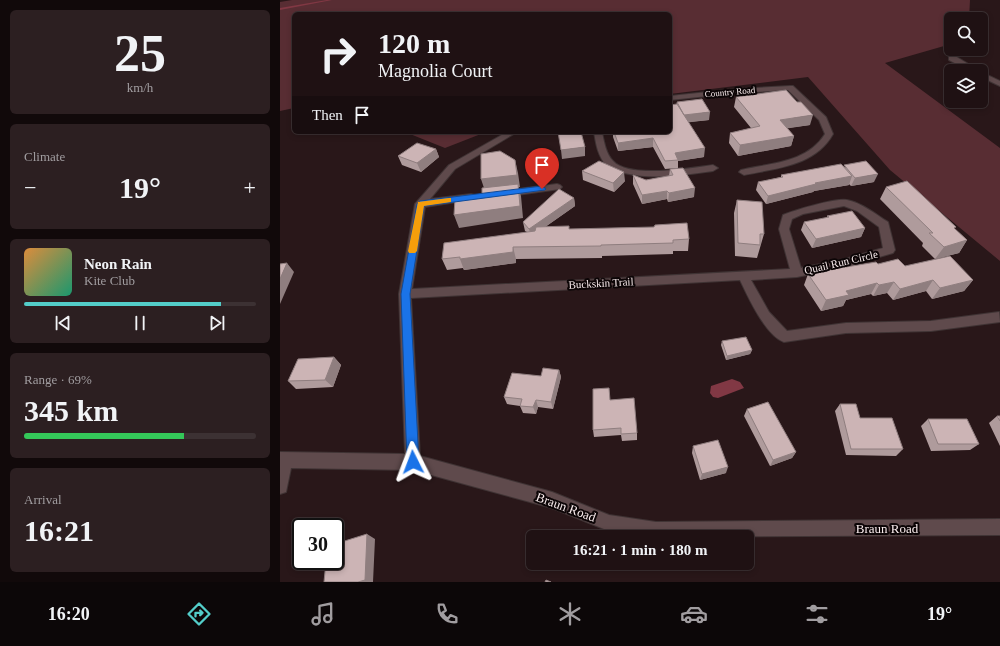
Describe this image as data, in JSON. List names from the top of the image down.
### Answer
{
  "streets": {
    "street": [
      "Country Road",
      "Quail Run Circle",
      "Buckskin Trail",
      "Braun Road"
    ]
  },
  "crossings": [
    ["Quail Run Circle", "Buckskin Trail"]
  ],
  "page": {
    "tile": [
      ["25", "km/h"],
      "Climate",
      ["Range · 69%", "345 km"],
      ["Arrival", "16:21"]
    ],
    "turn": ["120 m", "Magnolia Court"],
    "then": "Then",
    "heat": ["−", "19°", "+"],
    "song": ["Neon Rain", "Kite Club"],
    "limit": "30",
    "trip": "16:21 · 1 min · 180 m",
    "tabs": ["16:20", "19°"]
  }
}
